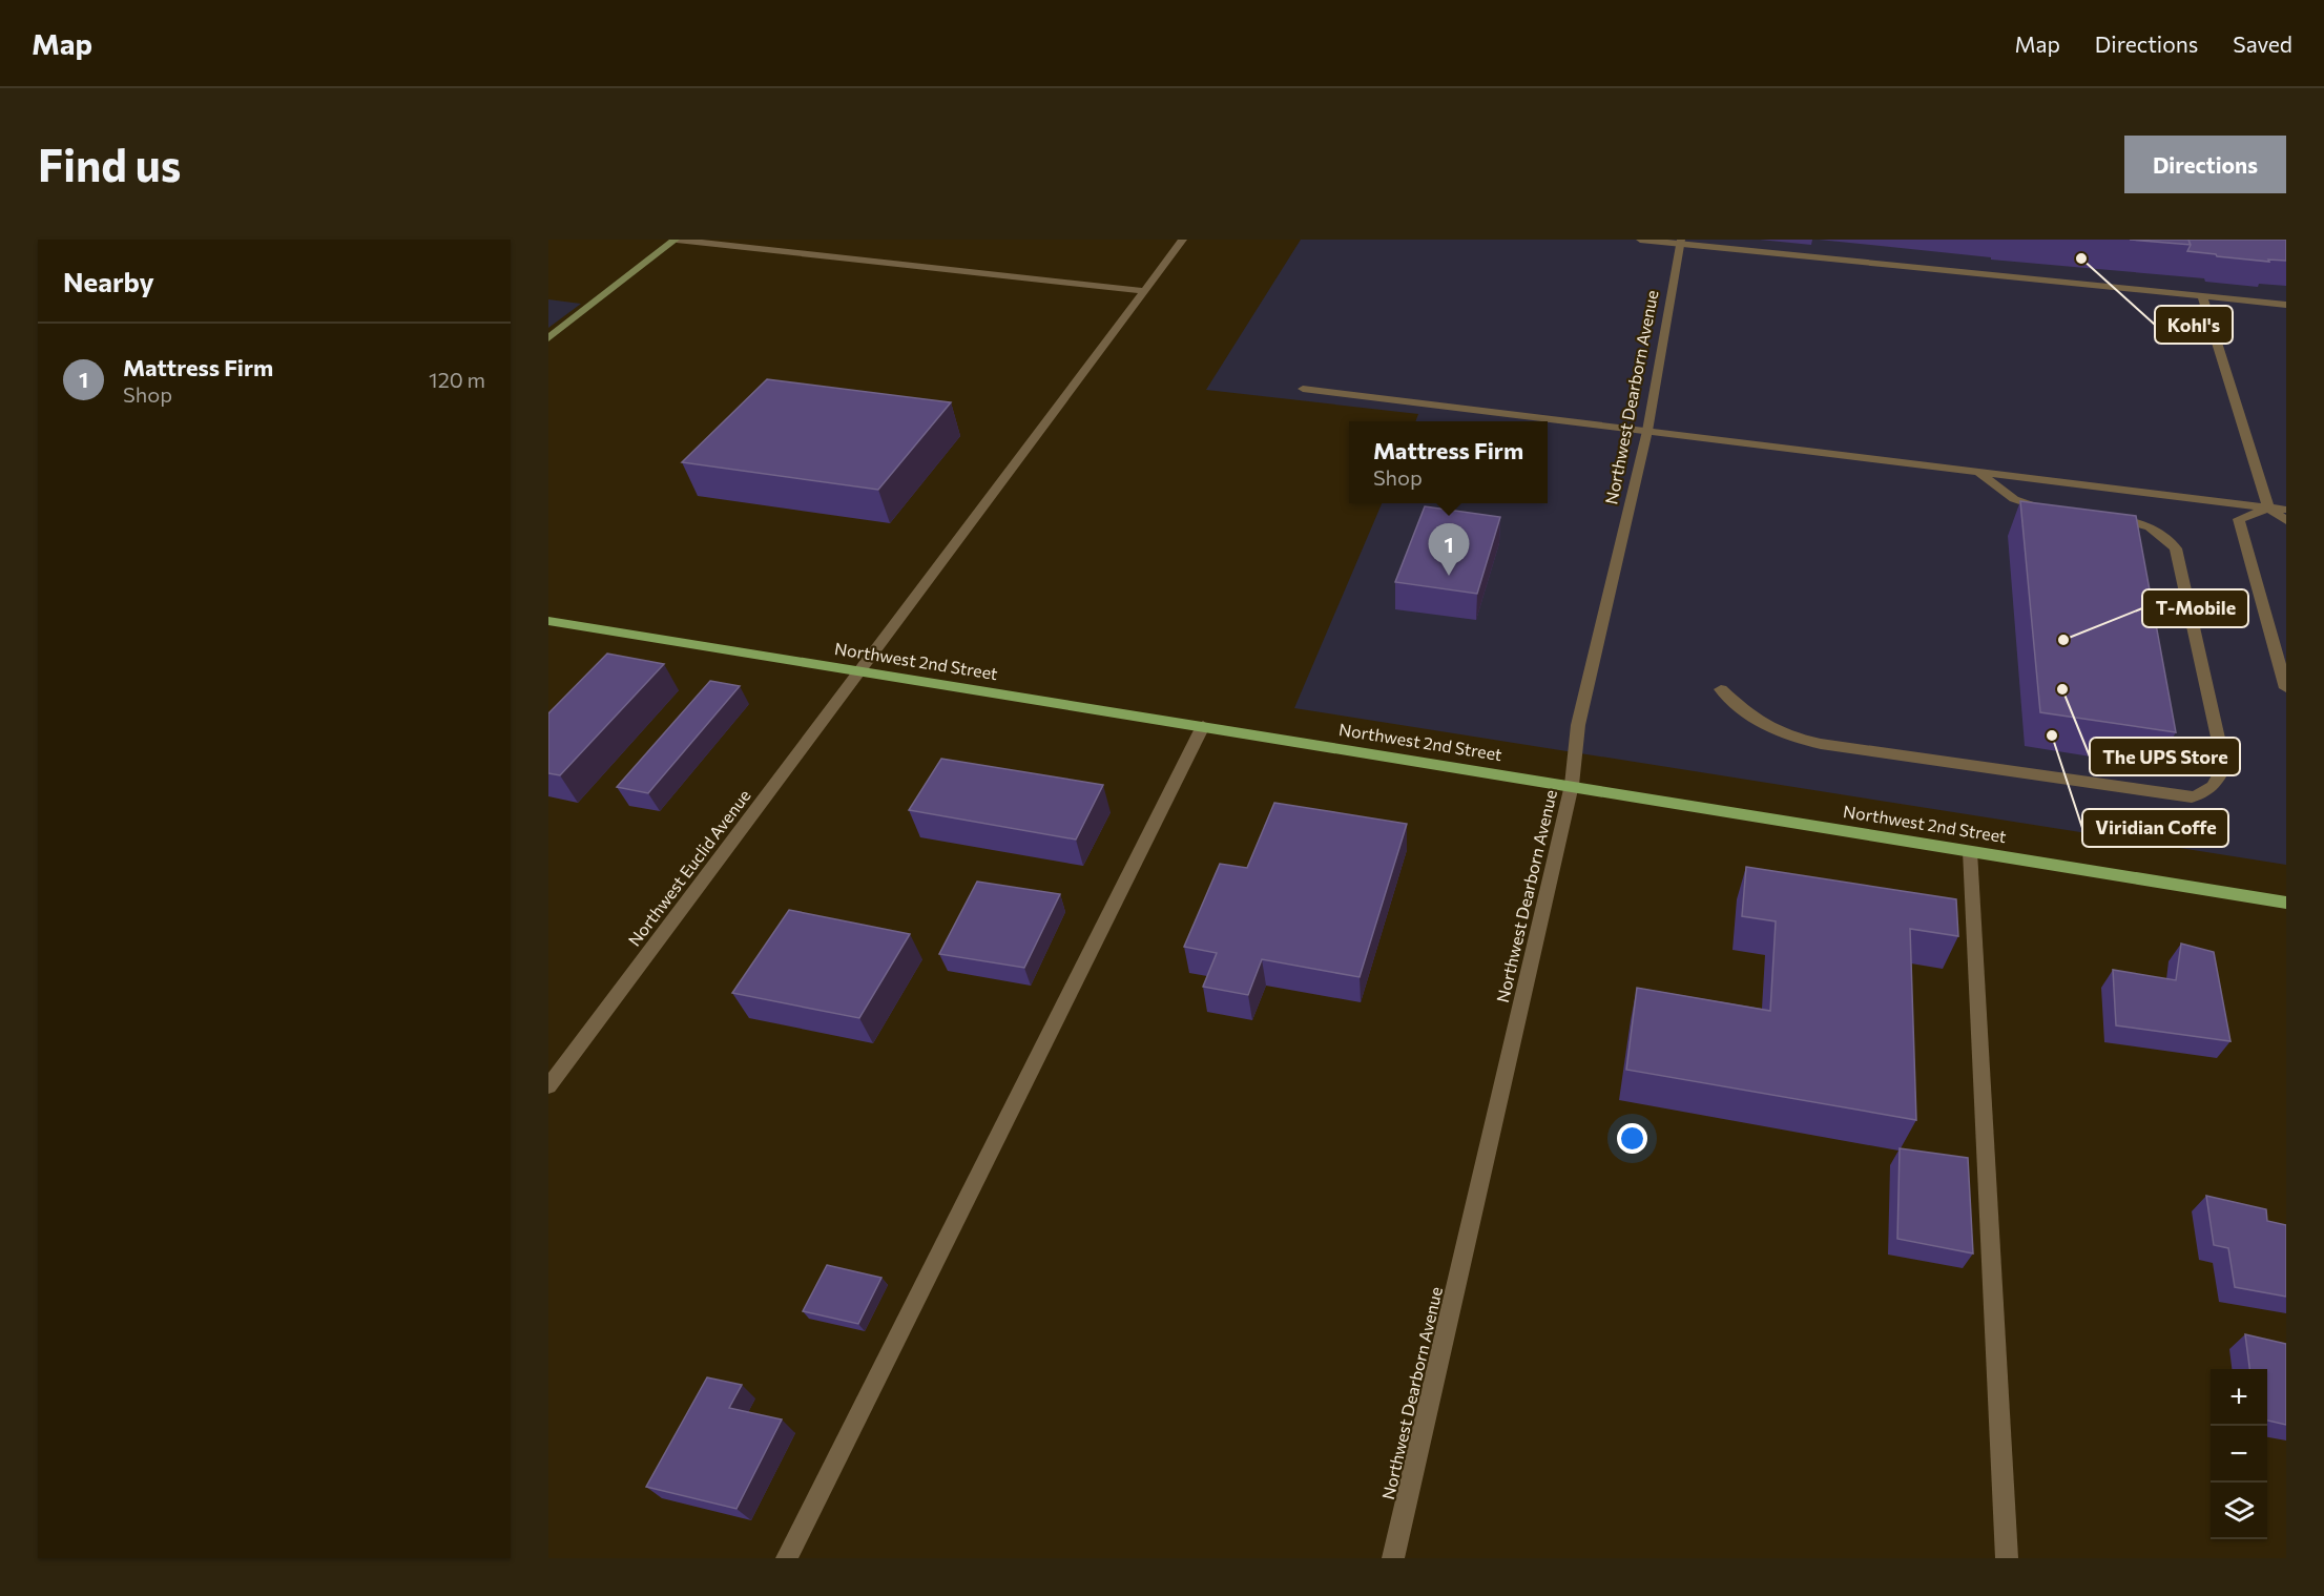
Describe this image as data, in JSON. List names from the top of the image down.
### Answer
{
  "streets": {
    "main road": ["Northwest 2nd Street"],
    "street": ["Northwest Dearborn Avenue", "Northwest Euclid Avenue"]
  },
  "crossings": [
    ["Northwest Dearborn Avenue", "Northwest 2nd Street"],
    ["Northwest 2nd Street", "Northwest Euclid Avenue"]
  ],
  "places": [
    "Kohl's",
    "T-Mobile",
    "The UPS Store",
    "Viridian Coffe"
  ],
  "page": {
    "header": "Map",
    "nav": ["Map", "Directions", "Saved"],
    "buttons": "Directions",
    "title": "Find us",
    "heading": "Nearby",
    "list": [
      {
        "mark": "1",
        "name": "Mattress Firm",
        "note": "Shop",
        "value": "120 m"
      }
    ],
    "popup": ["Mattress Firm", "Shop"],
    "pins": "1",
    "map_buttons": ["+", "−"]
  }
}
